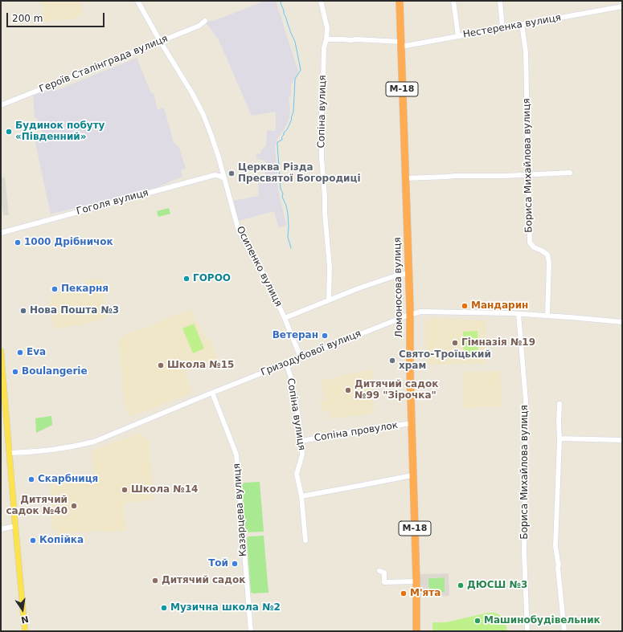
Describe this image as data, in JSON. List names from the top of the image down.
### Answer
{
  "streets": {
    "highway": ["М-18", "Ломоносова вулиця"],
    "street": [
      "Нестеренка вулиця",
      "Героїв Сталінграда вулиця",
      "Сопіна вулиця",
      "Бориса Михайлова вулиця",
      "Гоголя вулиця",
      "Осипенко вулиця",
      "Гризодубової вулиця",
      "Сопіна провулок",
      "Казарцева вулиця"
    ]
  },
  "crossings": [
    ["Нестеренка вулиця", "Сопіна вулиця"],
    ["Нестеренка вулиця", "Бориса Михайлова вулиця"],
    ["Нестеренка вулиця", "Ломоносова вулиця"],
    ["Героїв Сталінграда вулиця", "Осипенко вулиця"],
    ["Сопіна вулиця", "Гризодубової вулиця"],
    ["Сопіна вулиця", "Сопіна провулок"],
    ["Бориса Михайлова вулиця", "Гризодубової вулиця"],
    ["Гоголя вулиця", "Осипенко вулиця"],
    ["Осипенко вулиця", "Гризодубової вулиця"],
    ["Ломоносова вулиця", "Гризодубової вулиця"],
    ["Ломоносова вулиця", "Сопіна провулок"],
    ["Гризодубової вулиця", "Казарцева вулиця"]
  ],
  "places": [
    "Будинок побуту «Південний»",
    "Церква Різда Пресвятої Богородиці",
    "1000 Дрібничок",
    "ГОРОО",
    "Пекарня",
    "Мандарин",
    "Нова Пошта №3",
    "Ветеран",
    "Гімназія №19",
    "Eva",
    "Свято-Троїцький храм",
    "Школа №15",
    "Boulangerie",
    "Дитячий садок №99 \"Зірочка\"",
    "Скарбниця",
    "Школа №14",
    "Дитячий садок №40",
    "Копійка",
    "Той",
    "Дитячий садок",
    "ДЮСШ №3",
    "М'ята",
    "Музична школа №2",
    "Машинобудівельник"
  ],
  "scale_bar": "200 m",
  "north": "bottom"
}
